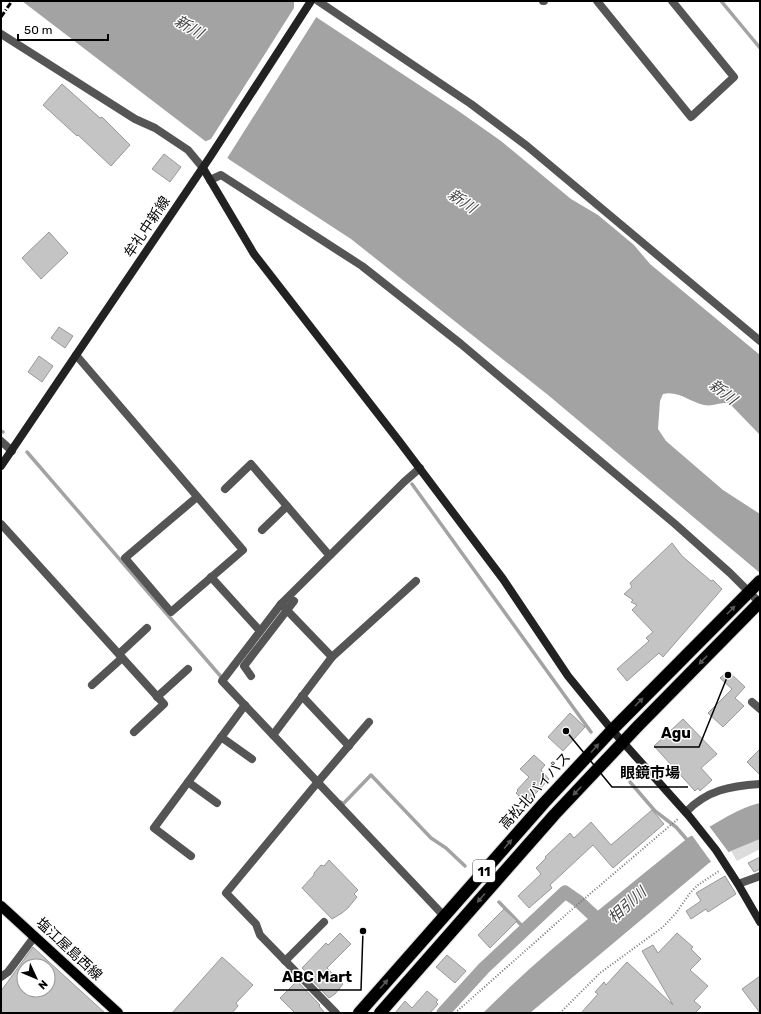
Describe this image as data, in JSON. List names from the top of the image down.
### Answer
{
  "streets": {
    "highway": ["高松北バイパス", "11"],
    "main road": ["牟礼中新線", "塩江屋島西線"]
  },
  "water": ["新川", "相引川"],
  "places": ["Agu", "眼鏡市場", "ABC Mart"],
  "scale_bar": "50 m",
  "north": "bottom right"
}
